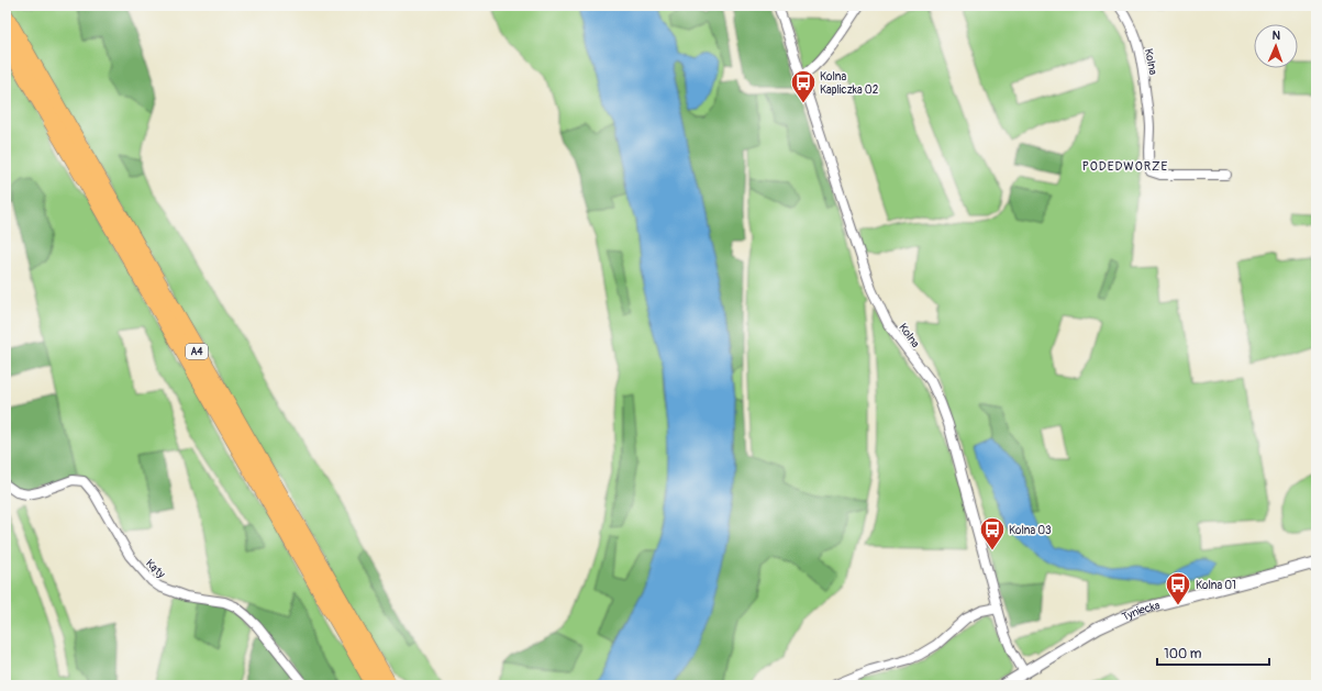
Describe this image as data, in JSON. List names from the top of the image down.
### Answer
{
  "streets": {
    "highway": ["A4"],
    "street": ["Kolna", "Kąty", "Tyniecka"]
  },
  "crossings": [
    ["Kolna", "Tyniecka"]
  ],
  "districts": ["PODEDWORZE"],
  "places": {
    "bus stop": ["Kolna Kapliczka 02", "Kolna 03", "Kolna 01"]
  },
  "scale_bar": "100 m",
  "north": "top"
}
